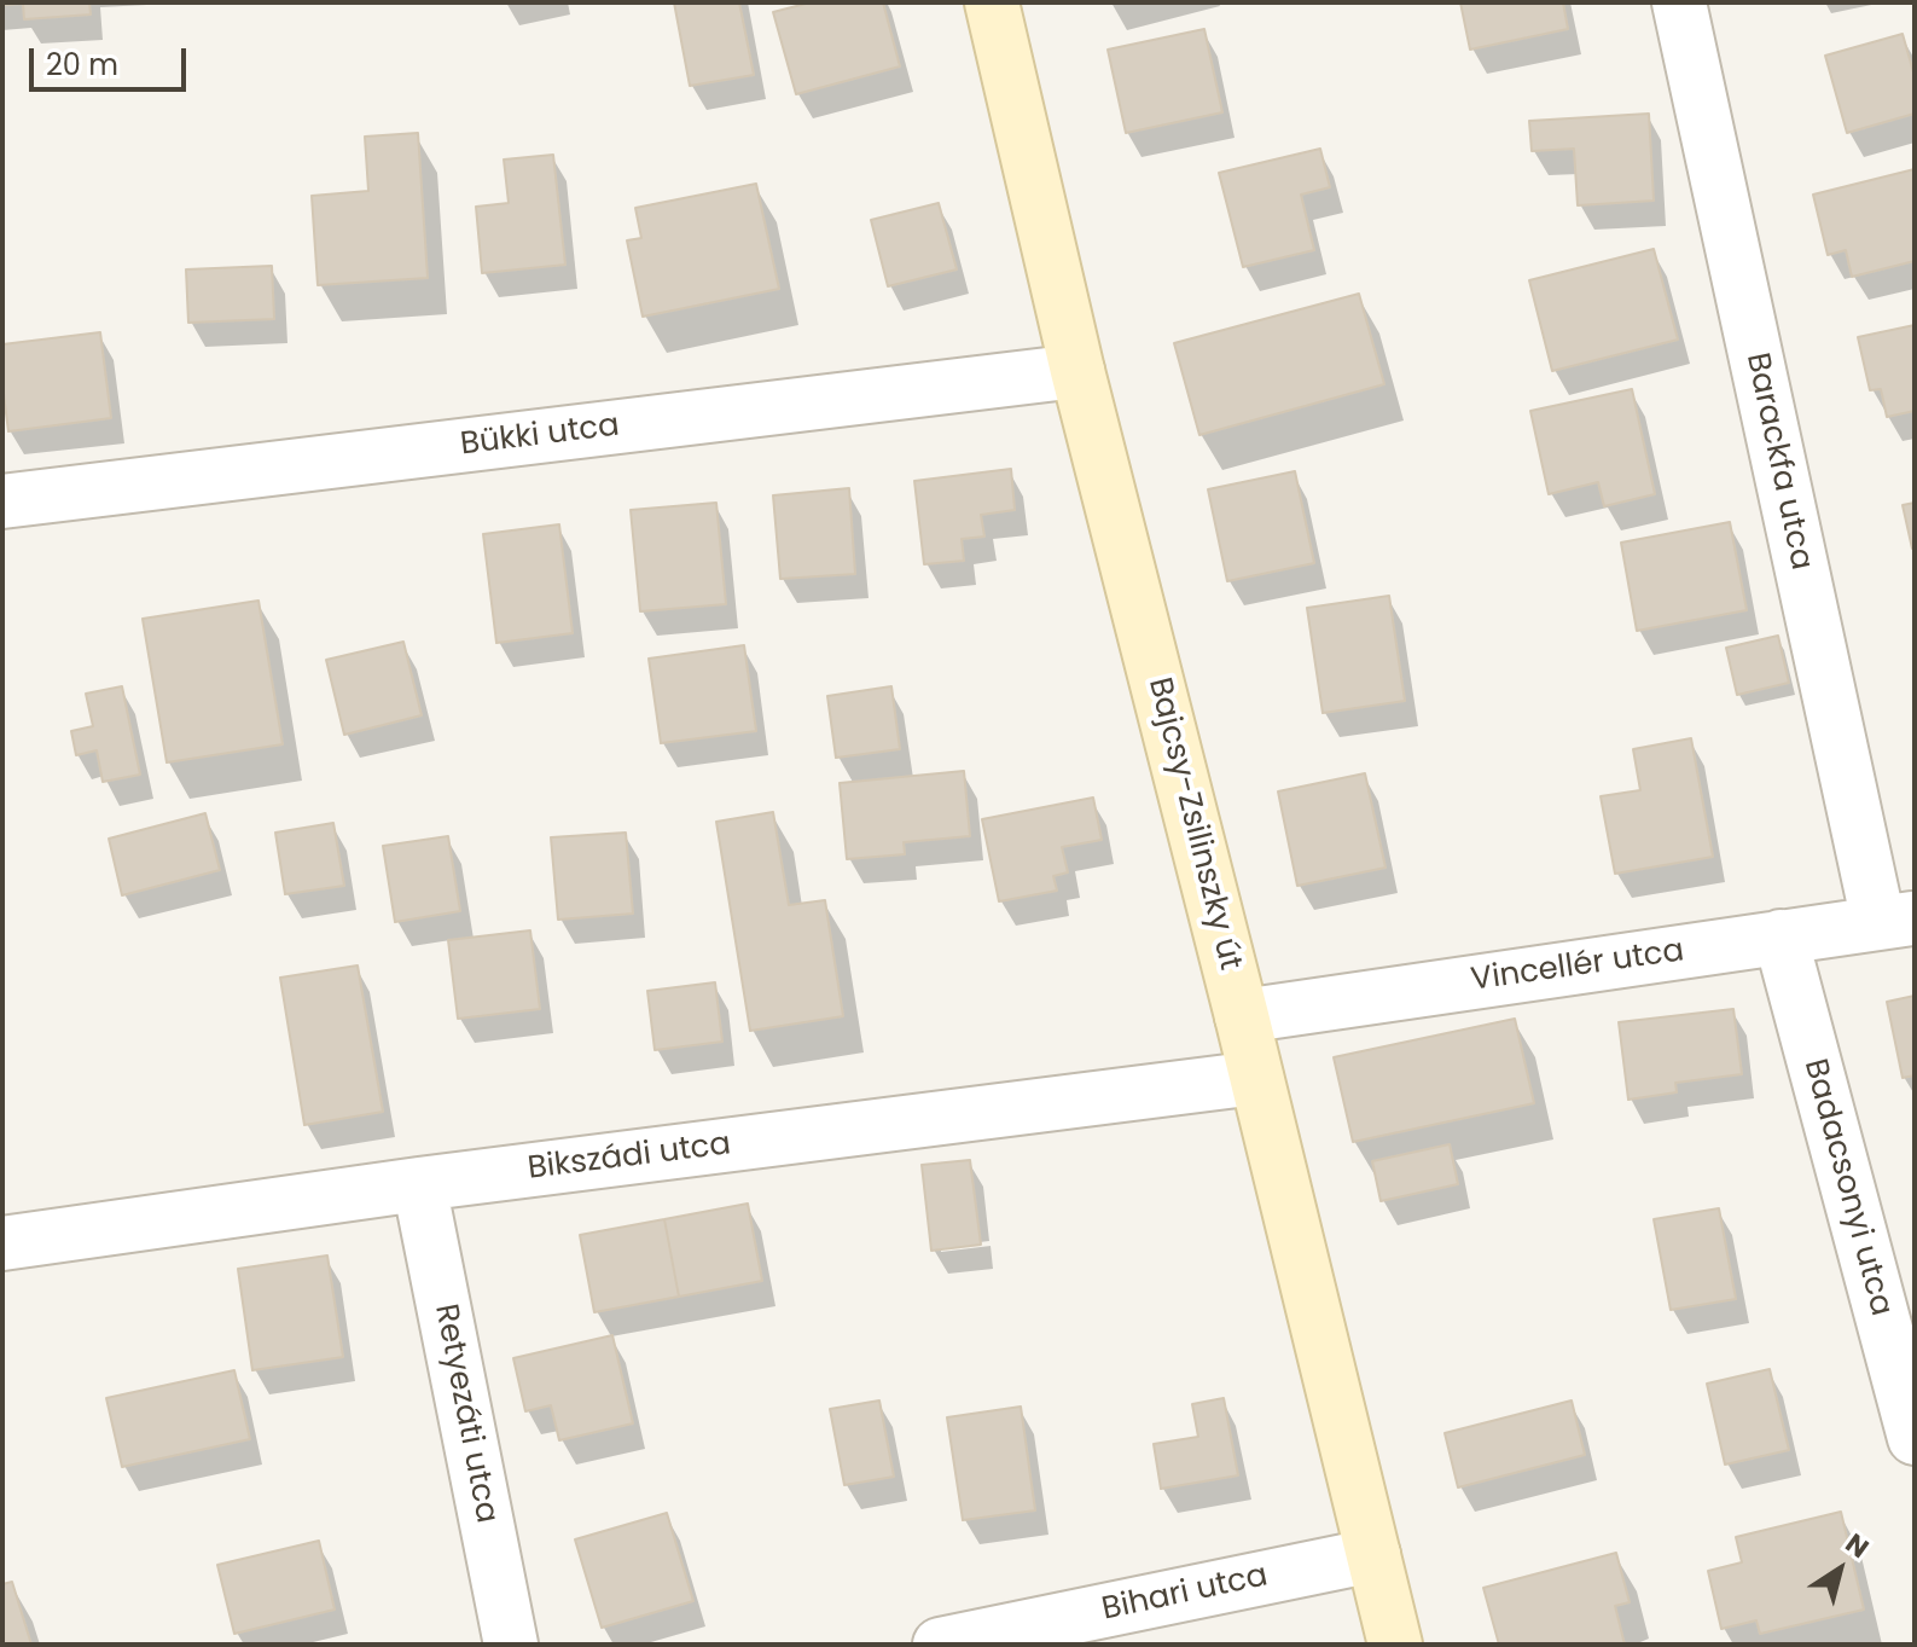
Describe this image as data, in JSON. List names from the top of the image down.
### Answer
{
  "streets": {
    "main road": ["Bajcsy-Zsilinszky út"],
    "street": [
      "Bükki utca",
      "Barackfa utca",
      "Vincellér utca",
      "Bikszádi utca",
      "Badacsonyi utca",
      "Retyezáti utca",
      "Bihari utca"
    ]
  },
  "crossings": [
    ["Bükki utca", "Bajcsy-Zsilinszky út"],
    ["Barackfa utca", "Vincellér utca"],
    ["Bajcsy-Zsilinszky út", "Vincellér utca"],
    ["Bajcsy-Zsilinszky út", "Bikszádi utca"],
    ["Bajcsy-Zsilinszky út", "Bihari utca"],
    ["Vincellér utca", "Badacsonyi utca"],
    ["Bikszádi utca", "Retyezáti utca"]
  ],
  "scale_bar": "20 m",
  "north": "top right"
}
